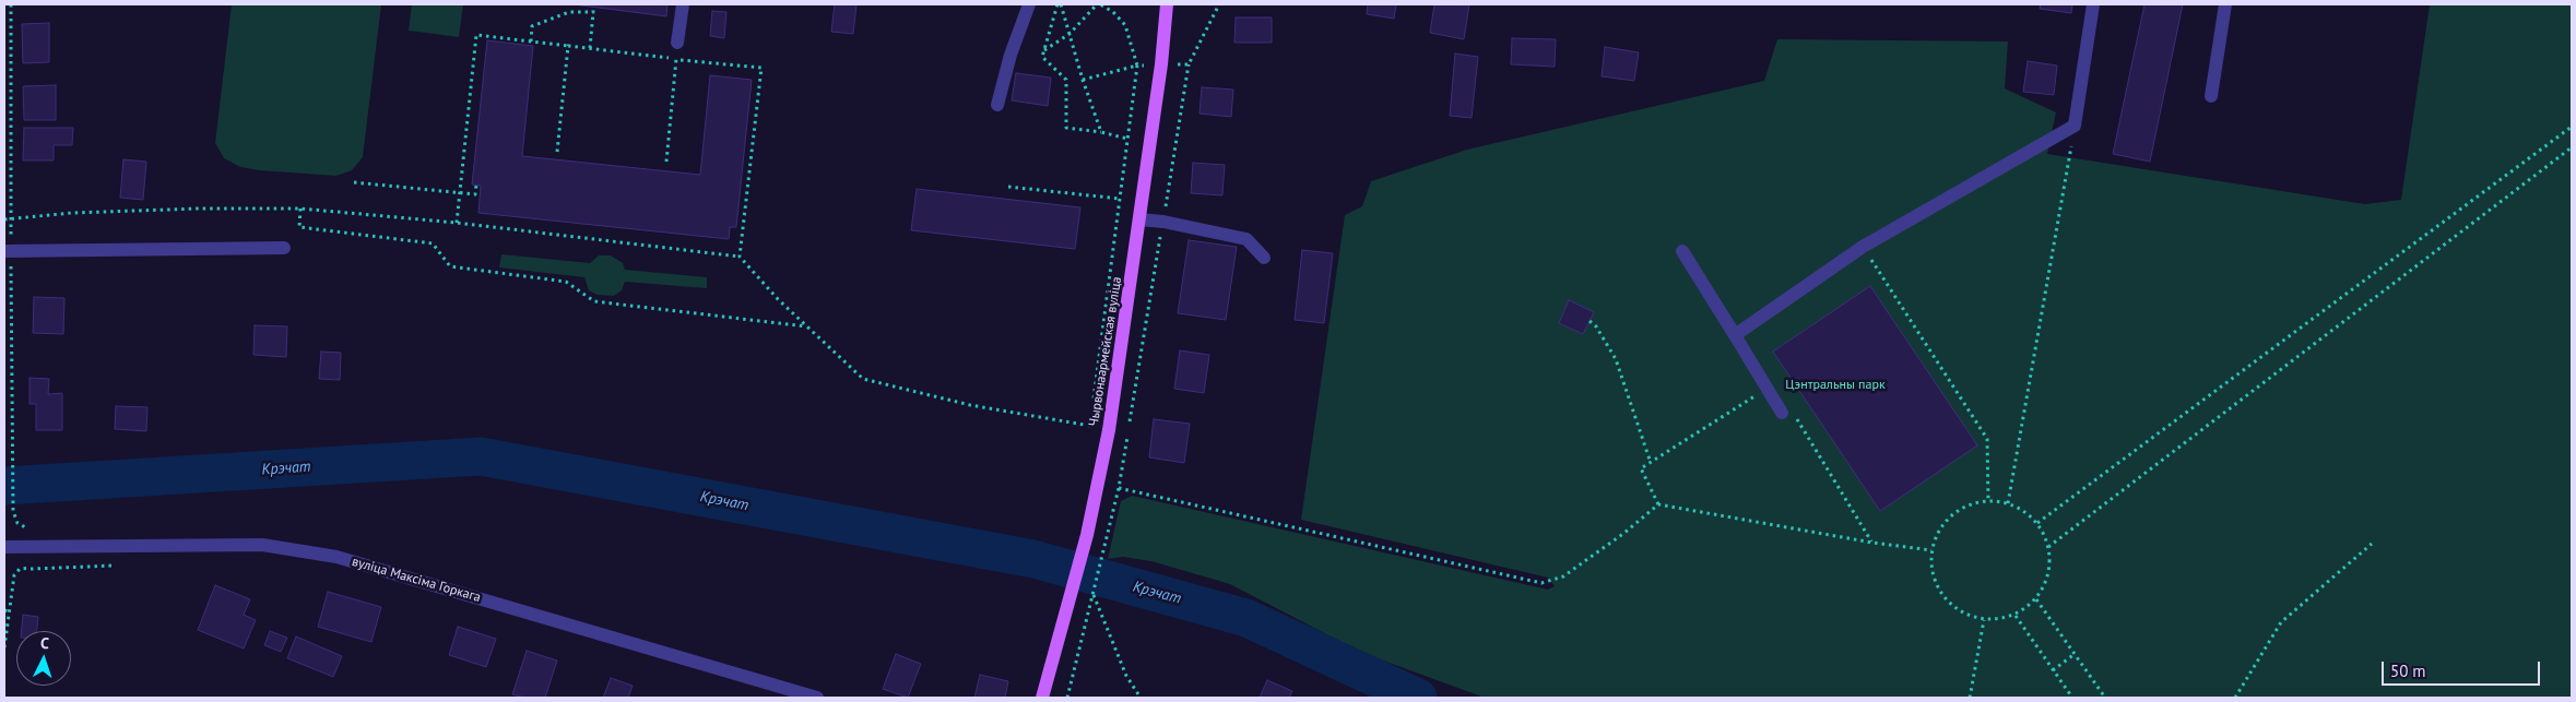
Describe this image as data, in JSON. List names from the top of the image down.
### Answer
{
  "streets": {
    "main road": ["Чырвонаармейская вуліца"],
    "street": ["вуліца Максіма Горкага"]
  },
  "water": ["Крэчат"],
  "parks": ["Цэнтральны парк"],
  "scale_bar": "50 m",
  "north": "top"
}
